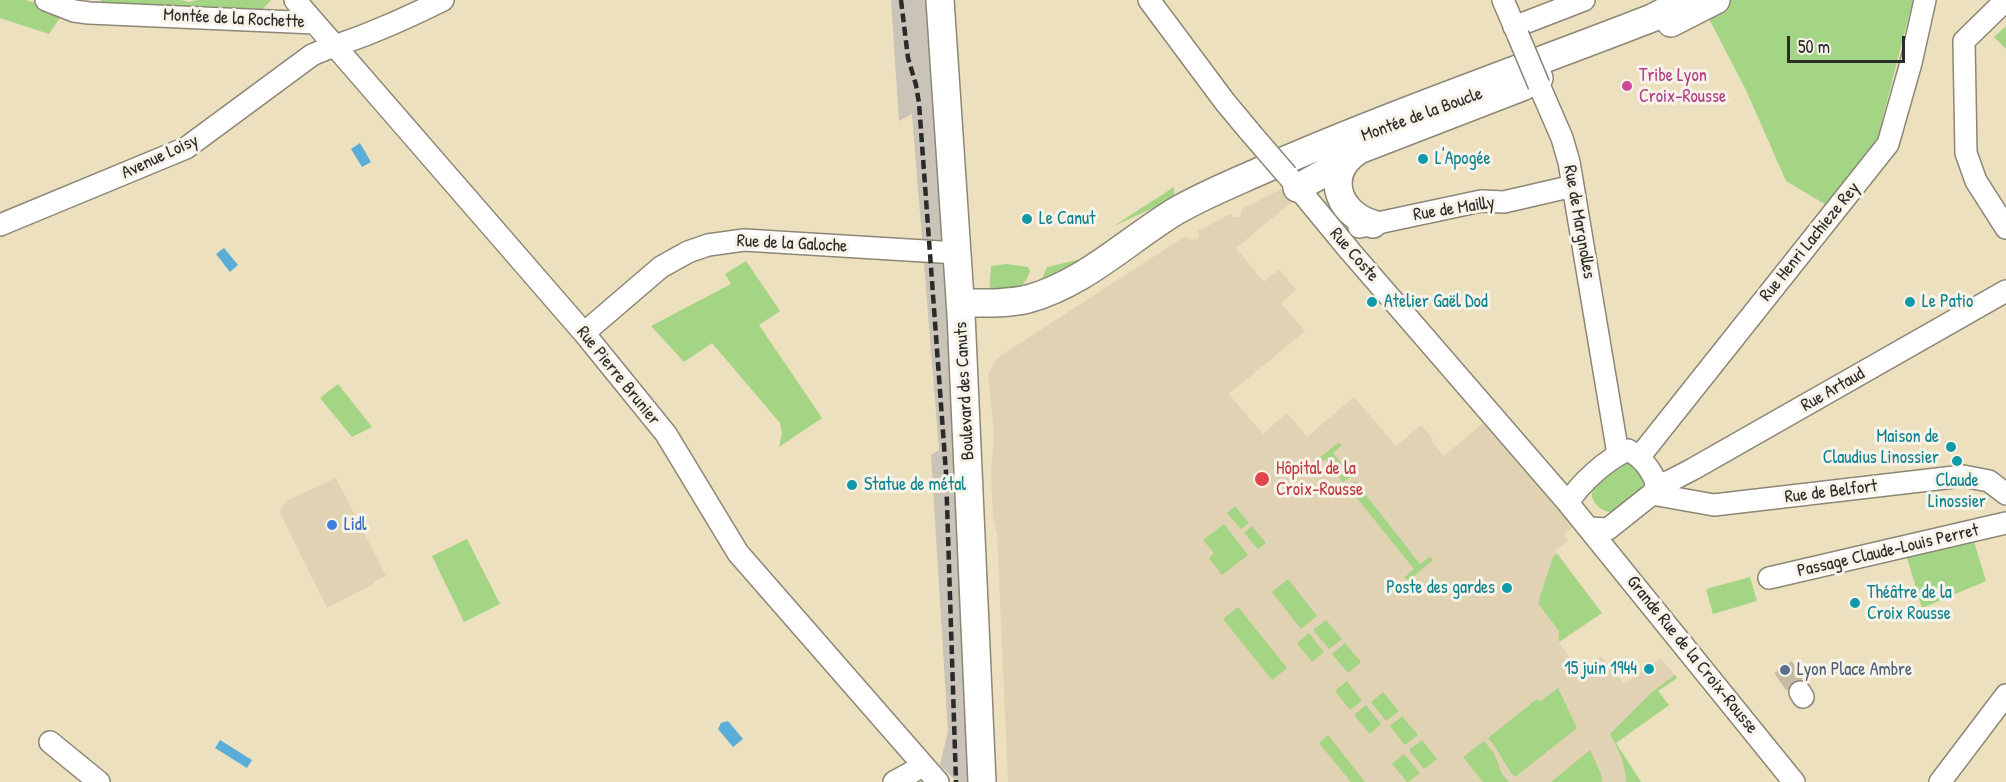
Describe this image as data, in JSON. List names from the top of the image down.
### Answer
{
  "streets": {
    "main road": ["Montée de la Boucle", "Boulevard des Canuts"],
    "street": [
      "Montée de la Rochette",
      "Avenue Loisy",
      "Rue de Mailly",
      "Rue de Margnolles",
      "Rue Henri Lachieze Rey",
      "Rue de la Galoche",
      "Rue Coste",
      "Rue Pierre Brunier",
      "Rue Artaud",
      "Rue de Belfort",
      "Passage Claude-Louis Perret",
      "Grande Rue de la Croix-Rousse"
    ]
  },
  "crossings": [
    ["Montée de la Rochette", "Rue Pierre Brunier"],
    ["Montée de la Boucle", "Boulevard des Canuts"],
    ["Avenue Loisy", "Rue Pierre Brunier"],
    ["Rue de Mailly", "Rue de Margnolles"],
    ["Rue de Mailly", "Rue Coste"],
    ["Rue de la Galoche", "Rue Pierre Brunier"],
    ["Rue de la Galoche", "Boulevard des Canuts"],
    ["Rue Coste", "Rue Artaud"],
    ["Rue Coste", "Grande Rue de la Croix-Rousse"],
    ["Rue Artaud", "Rue de Belfort"],
    ["Rue Artaud", "Grande Rue de la Croix-Rousse"]
  ],
  "places": [
    "Tribe Lyon Croix-Rousse",
    "L'Apogée",
    "Le Canut",
    "Atelier Gaël Dod",
    "Le Patio",
    "Maison de Claudius Linossier",
    "Claude Linossier",
    "Hôpital de la Croix-Rousse",
    "Statue de métal",
    "Lidl",
    "Poste des gardes",
    "Théâtre de la Croix Rousse",
    "15 juin 1944",
    "Lyon Place Ambre"
  ],
  "scale_bar": "50 m"
}
